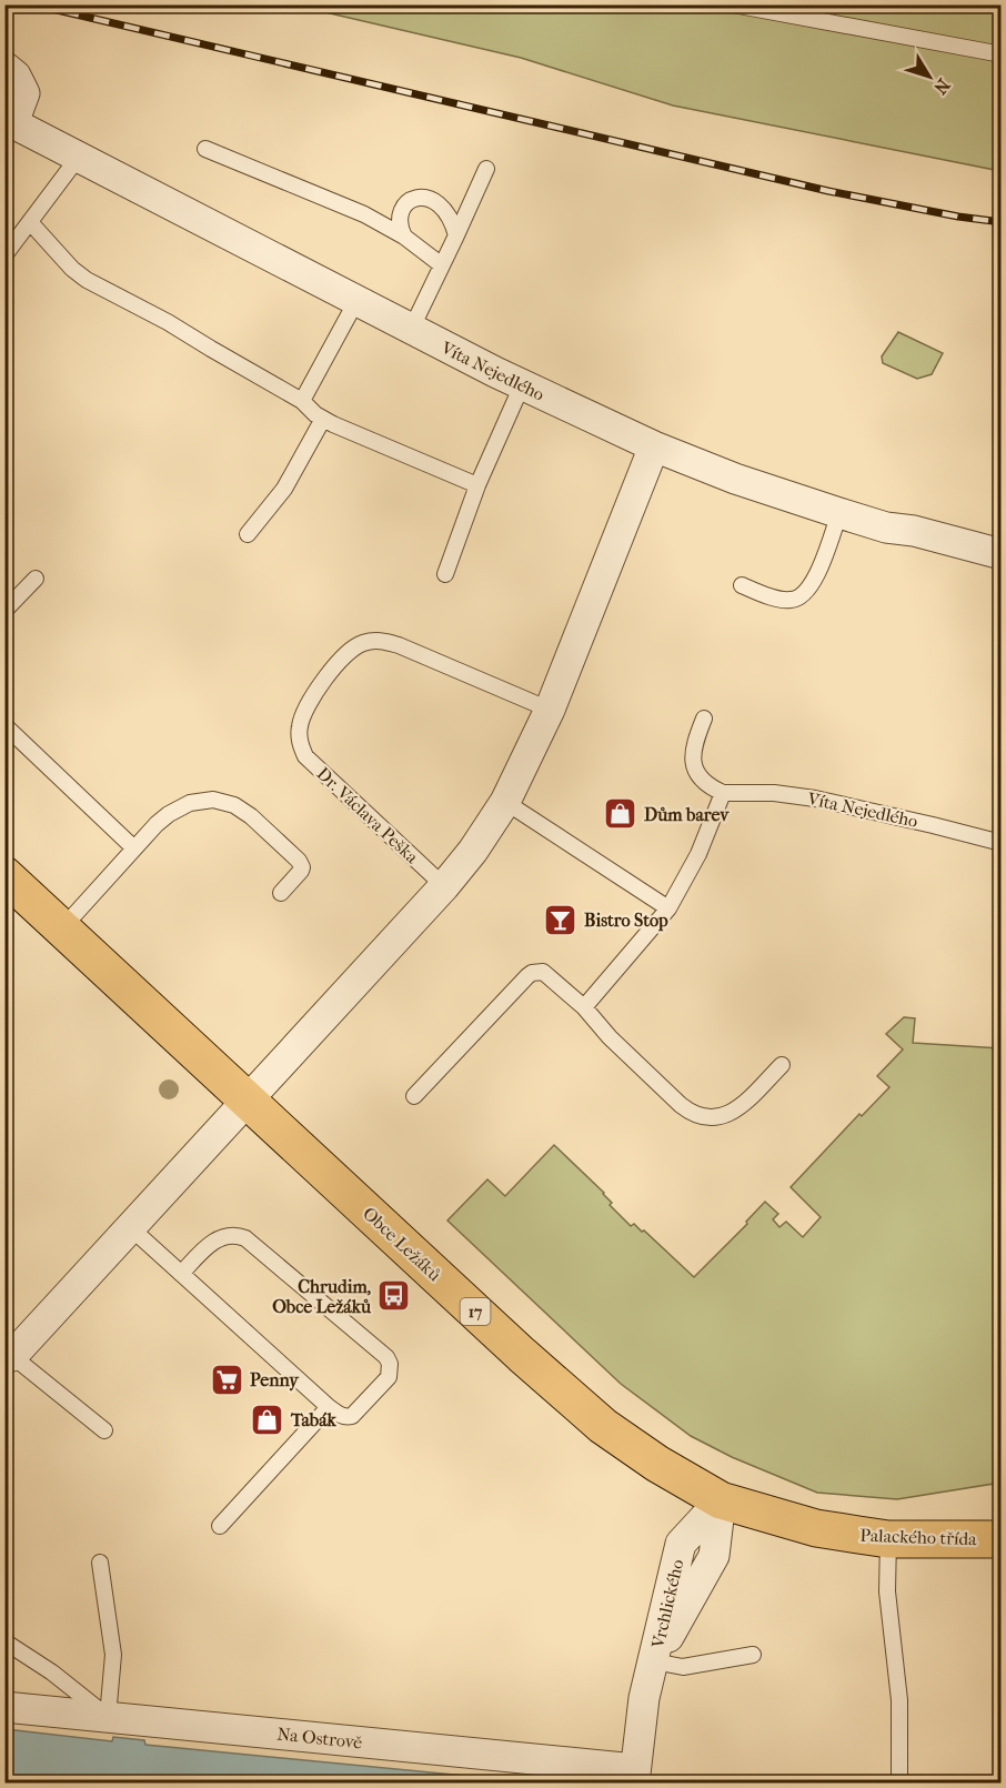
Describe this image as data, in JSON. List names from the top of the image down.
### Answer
{
  "streets": {
    "main road": ["Obce Ležáků", "17", "Palackého třída"],
    "street": ["Víta Nejedlého", "Vrchlického", "Na Ostrově"],
    "lane": ["Dr. Václava Peška"]
  },
  "crossings": [
    ["Obce Ležáků", "Palackého třída"],
    ["Obce Ležáků", "Vrchlického"],
    ["Palackého třída", "Vrchlického"],
    ["Vrchlického", "Na Ostrově"]
  ],
  "places": {
    "shop": ["Dům barev", "Tabák"],
    "bar": ["Bistro Stop"],
    "bus stop": ["Chrudim, Obce Ležáků"],
    "supermarket": ["Penny"]
  },
  "north": "bottom right"
}
